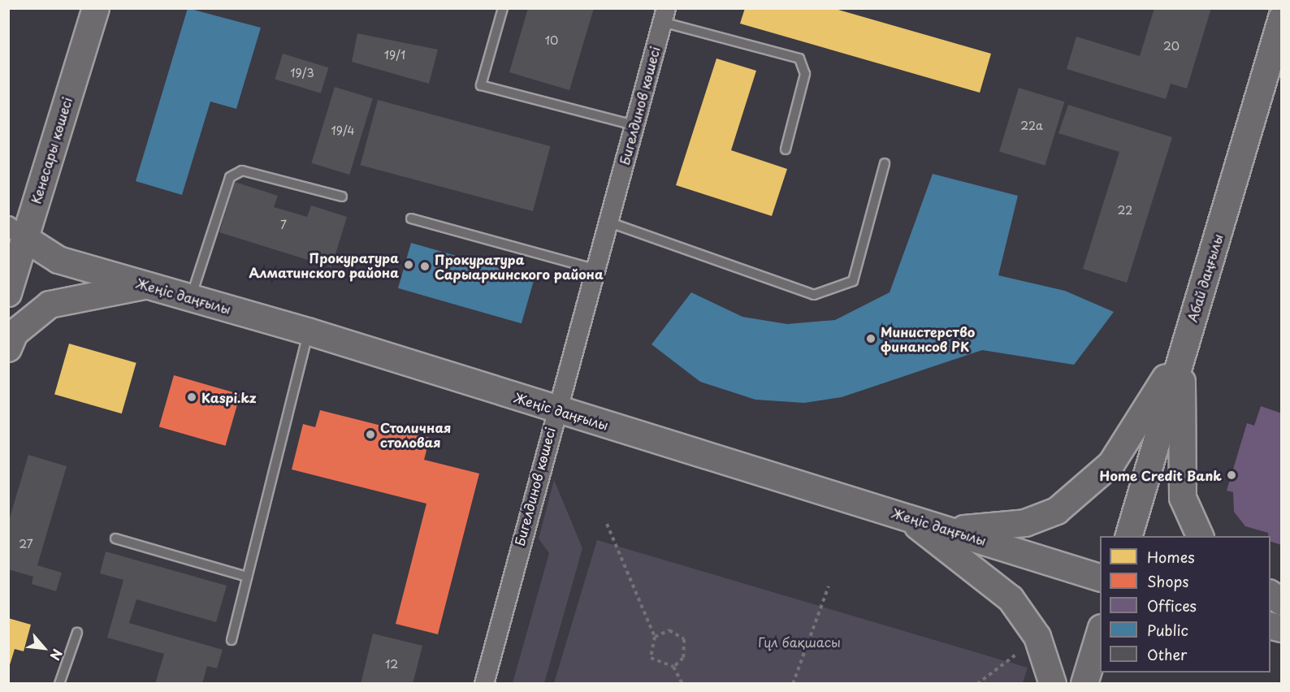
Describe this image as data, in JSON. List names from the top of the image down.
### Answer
{
  "streets": {
    "main road": ["Кенесары көшесі", "Абай даңғылы", "Жеңіс даңғылы"],
    "street": ["Бигелдинов көшесі"]
  },
  "crossings": [
    ["Бигелдинов көшесі", "Жеңіс даңғылы"],
    ["Кенесары көшесі", "Жеңіс даңғылы"]
  ],
  "parks": ["Гүл бақшасы"],
  "places": [
    "Прокуратура Алматинского района",
    "Прокуратура Сарыаркинского района",
    "Министерство финансов РК",
    "Kaspi.kz",
    "Столичная столовая",
    "Home Credit Bank"
  ],
  "house_numbers": [
    "10",
    "20",
    "19/1",
    "19/3",
    "22а",
    "19/4",
    "22",
    "7",
    "27",
    "12"
  ],
  "legend": [
    "Homes",
    "Shops",
    "Offices",
    "Public",
    "Other"
  ],
  "north": "bottom right"
}
